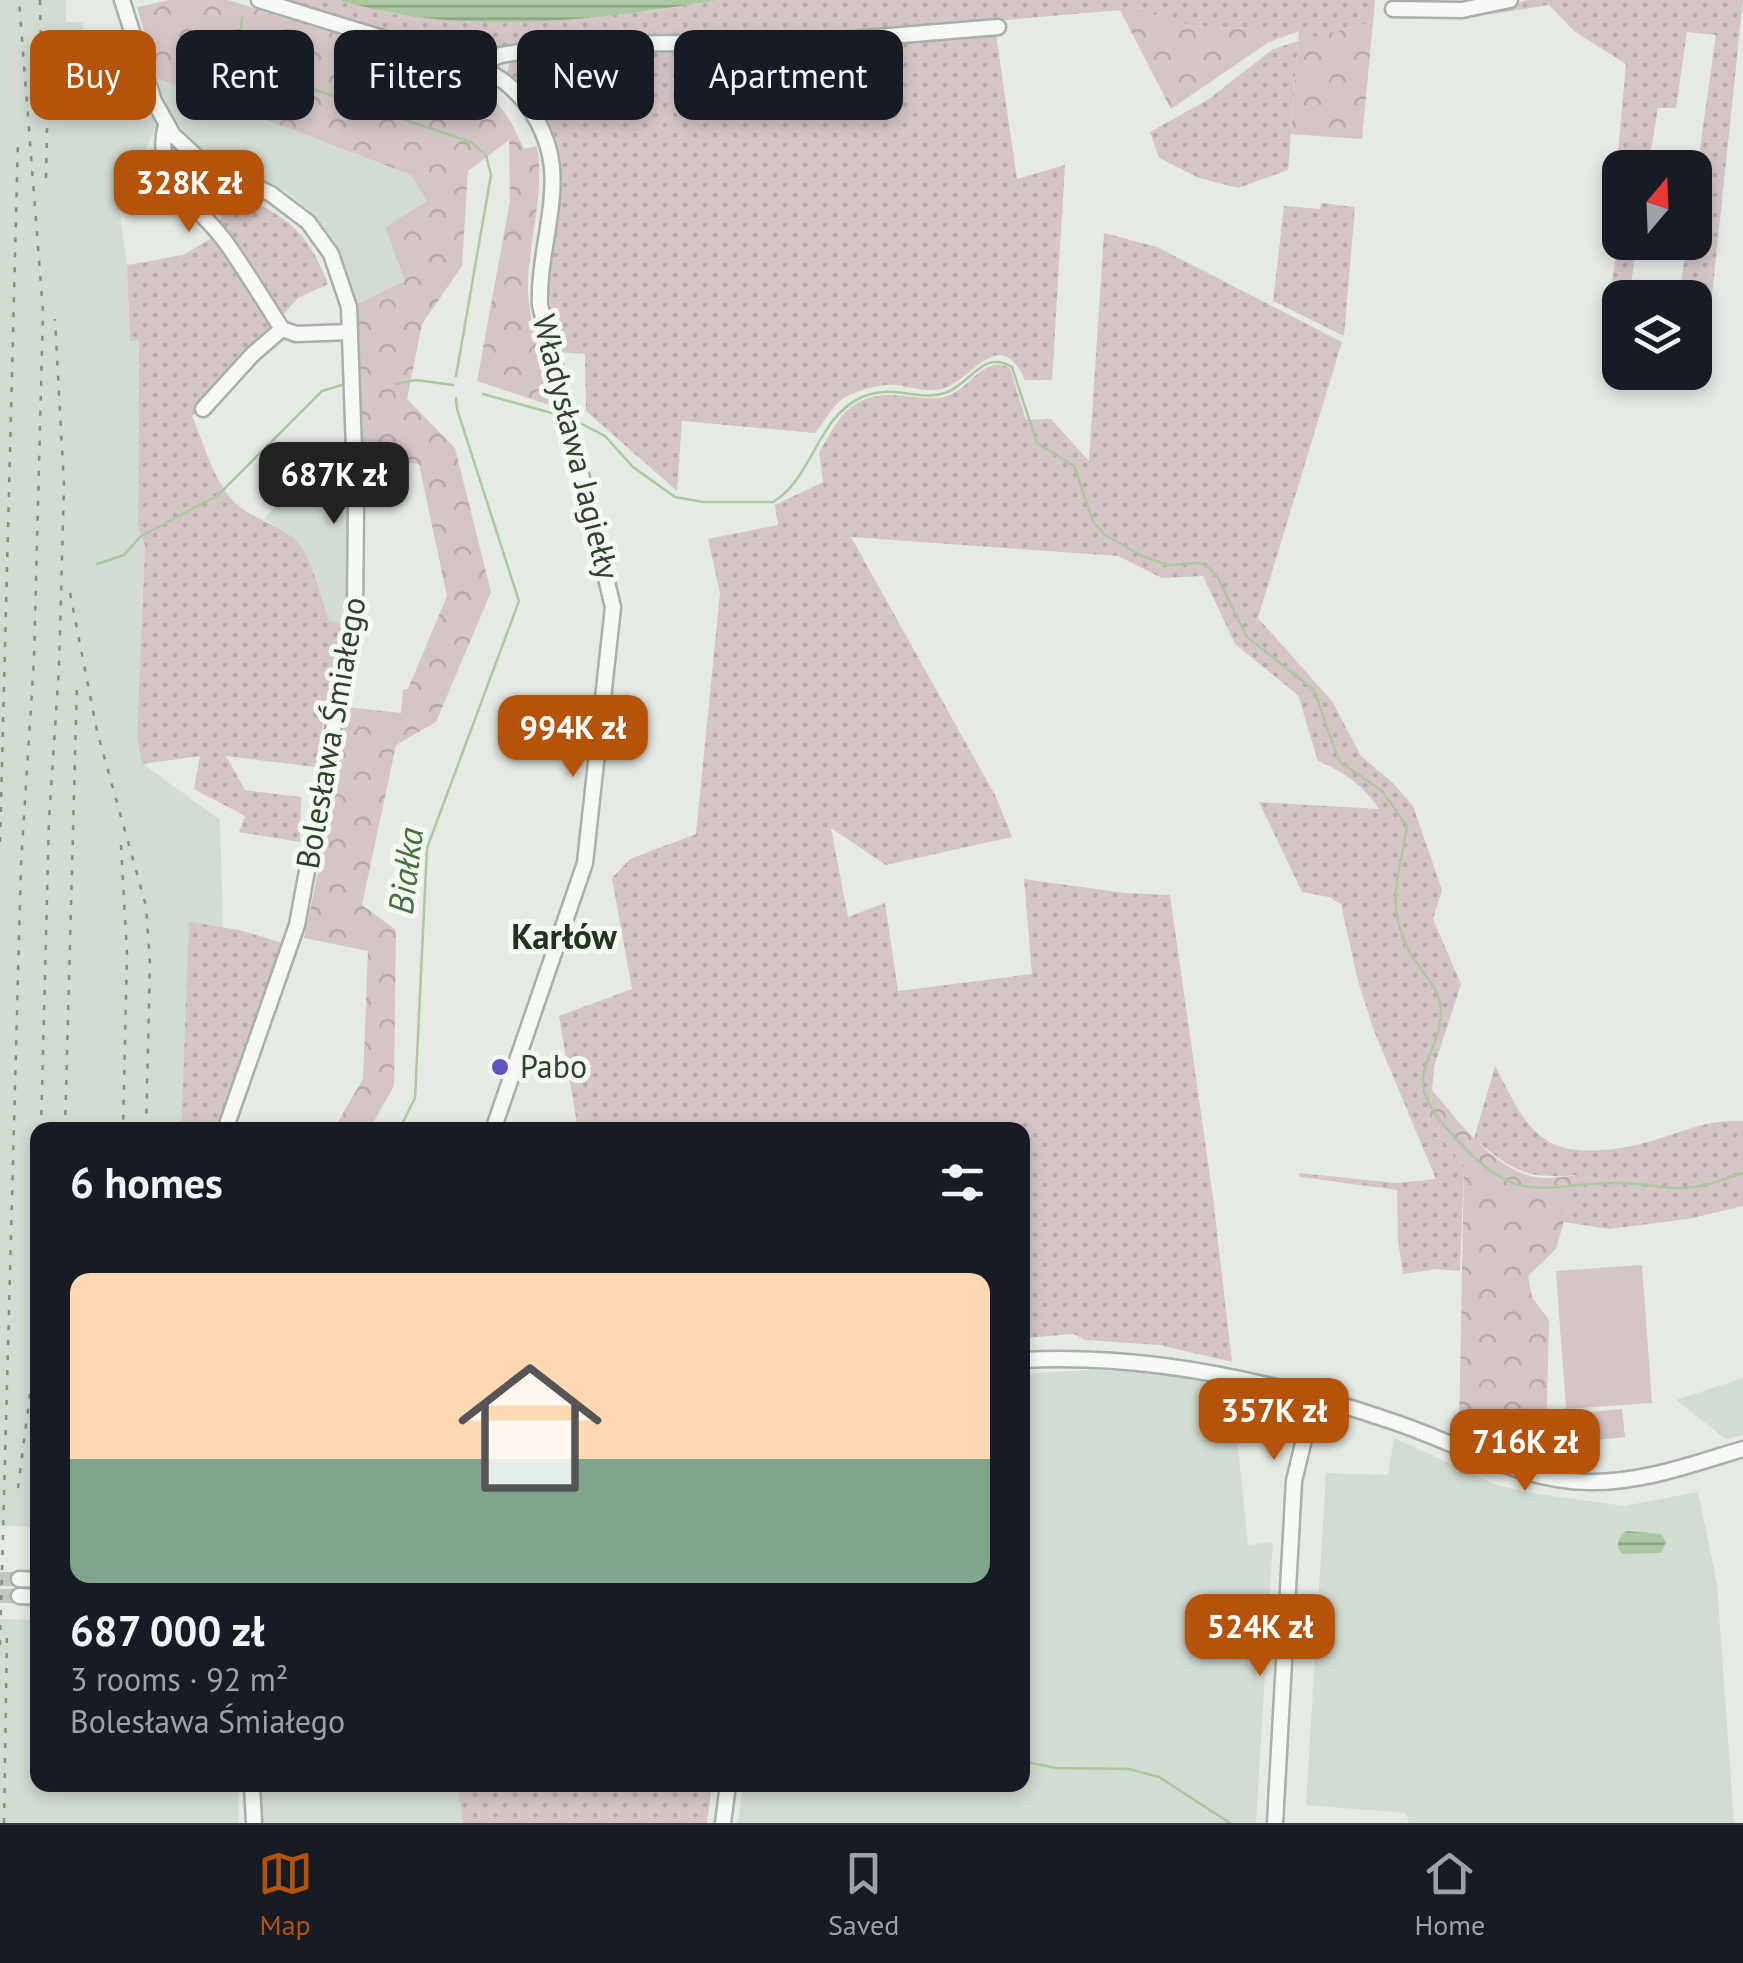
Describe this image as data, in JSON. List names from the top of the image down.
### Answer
{
  "streets": {
    "street": ["Władysława Jagiełły", "Bolesława Śmiałego"]
  },
  "districts": ["Karłów"],
  "water": ["Białka"],
  "places": ["Pabo"],
  "north": "top",
  "page": {
    "chip": [
      "Buy",
      "Rent",
      "Filters",
      "New",
      "Apartment"
    ],
    "price": [
      "328K zł",
      "687K zł",
      "994K zł",
      "357K zł",
      "716K zł",
      "524K zł"
    ],
    "heading": "6 homes",
    "list": [
      {
        "name": "687 000 zł",
        "note": "3 rooms · 92 m² · Bolesława Śmiałego"
      }
    ],
    "tabs": ["Map", "Saved", "Home"]
  }
}
